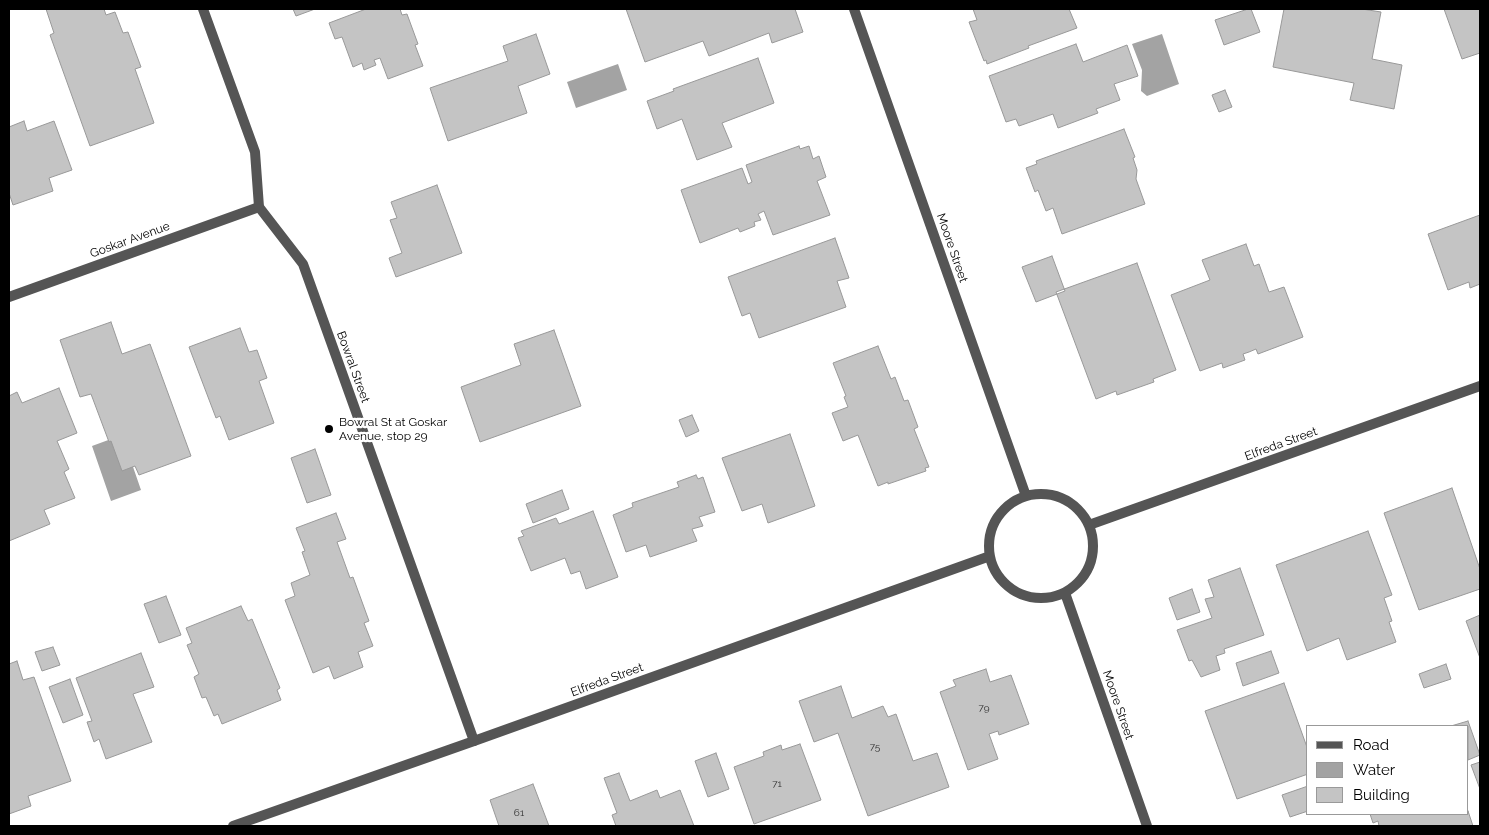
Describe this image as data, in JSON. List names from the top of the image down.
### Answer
{
  "streets": {
    "street": [
      "Goskar Avenue",
      "Moore Street",
      "Bowral Street",
      "Elfreda Street"
    ]
  },
  "crossings": [
    ["Goskar Avenue", "Bowral Street"],
    ["Moore Street", "Elfreda Street"],
    ["Bowral Street", "Elfreda Street"]
  ],
  "places": ["Bowral St at Goskar Avenue, stop 29"],
  "house_numbers": [
    "79",
    "75",
    "71",
    "61"
  ],
  "legend": ["Road", "Water", "Building"]
}
